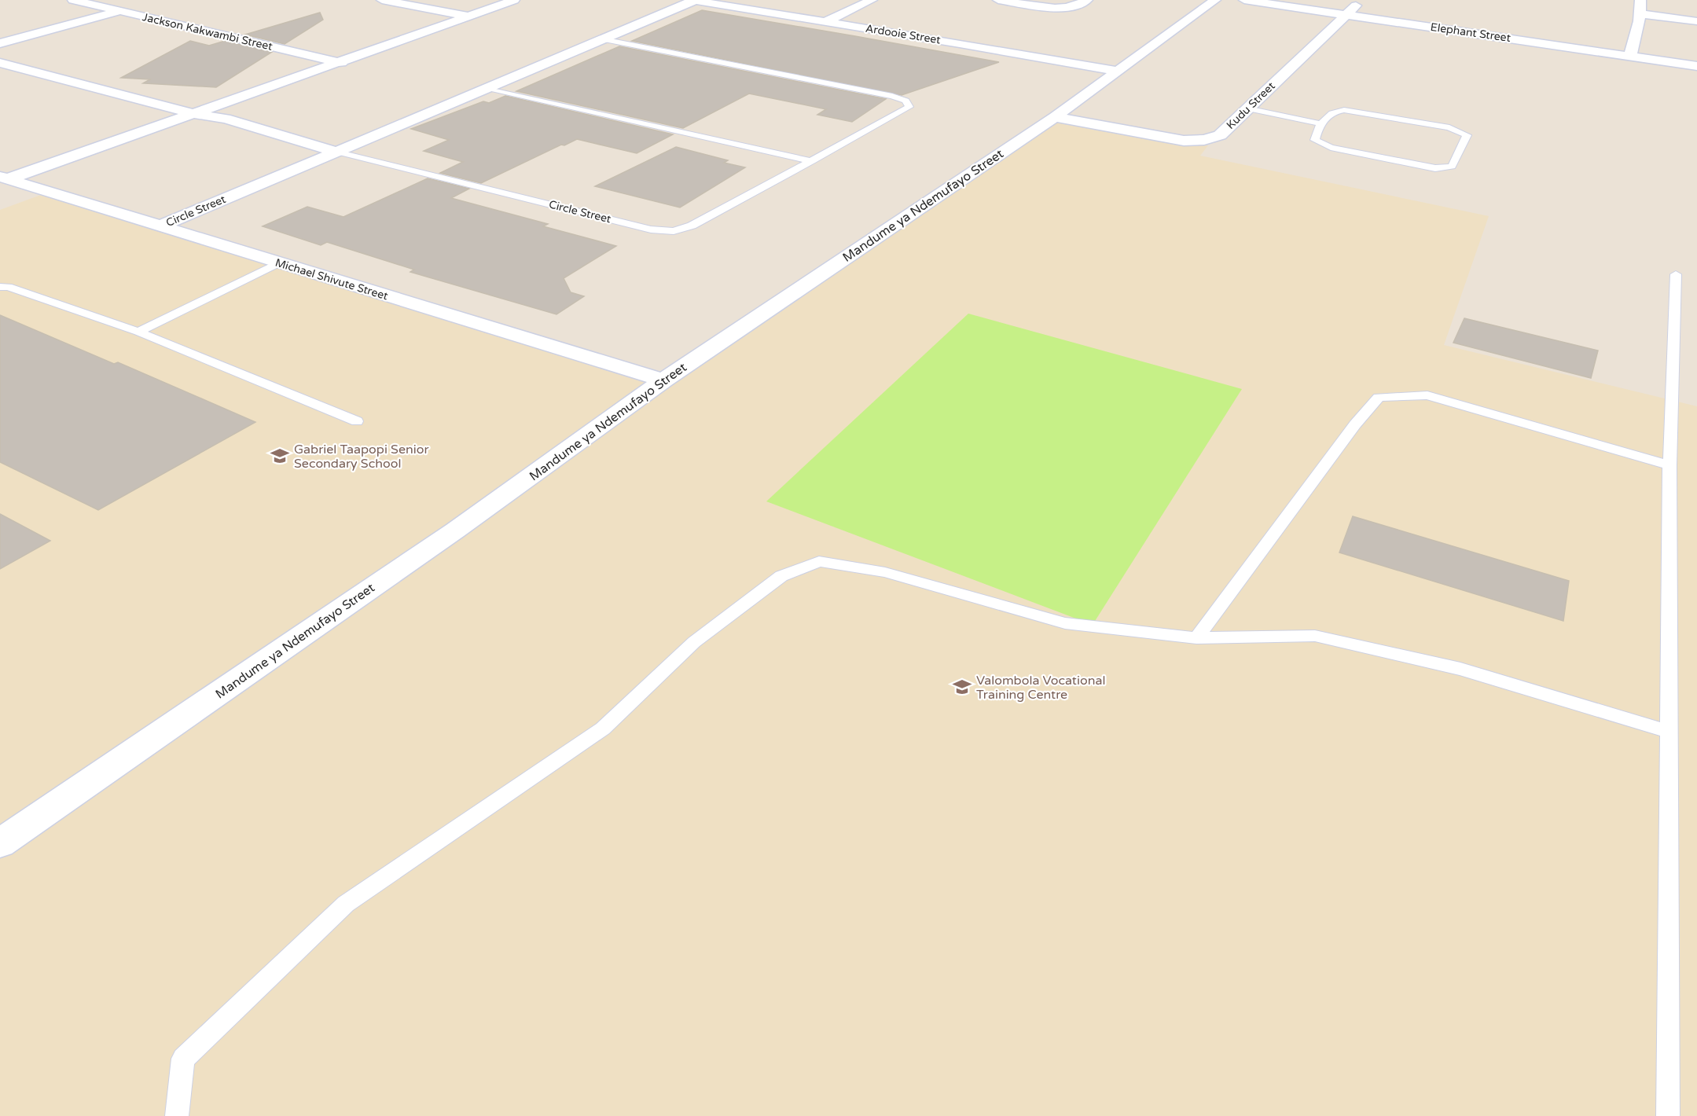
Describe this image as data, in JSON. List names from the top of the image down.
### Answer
{
  "streets": {
    "street": [
      "Jackson Kakwambi Street",
      "Elephant Street",
      "Ardooie Street",
      "Kudu Street",
      "Mandume ya Ndemufayo Street",
      "Circle Street",
      "Michael Shivute Street"
    ]
  },
  "crossings": [
    ["Elephant Street", "Kudu Street"],
    ["Ardooie Street", "Mandume ya Ndemufayo Street"],
    ["Ardooie Street", "Circle Street"],
    ["Kudu Street", "Mandume ya Ndemufayo Street"],
    ["Mandume ya Ndemufayo Street", "Michael Shivute Street"],
    ["Circle Street", "Michael Shivute Street"]
  ],
  "places": {
    "school or university": ["Gabriel Taapopi Senior Secondary School", "Valombola Vocational Training Centre"]
  }
}
